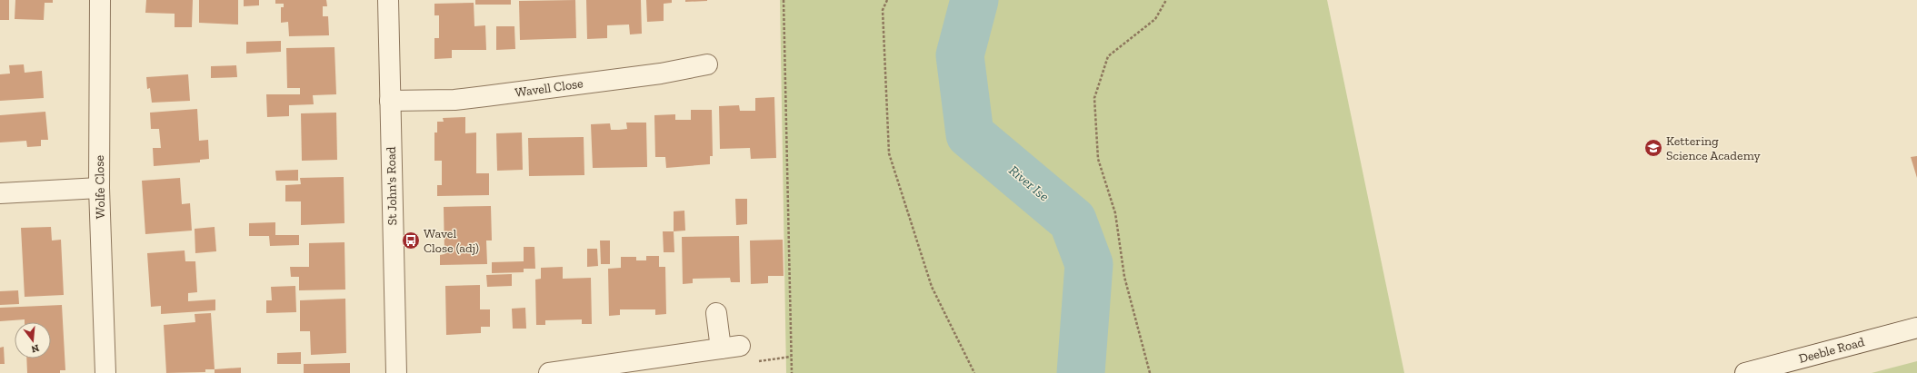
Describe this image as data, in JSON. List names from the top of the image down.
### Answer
{
  "streets": {
    "street": [
      "Wavell Close",
      "St John's Road",
      "Wolfe Close",
      "Deeble Road"
    ]
  },
  "crossings": [
    ["Wavell Close", "St John's Road"]
  ],
  "water": ["River Ise"],
  "places": {
    "school or university": ["Kettering Science Academy"],
    "bus stop": ["Wavel Close (adj)"]
  },
  "north": "bottom"
}
